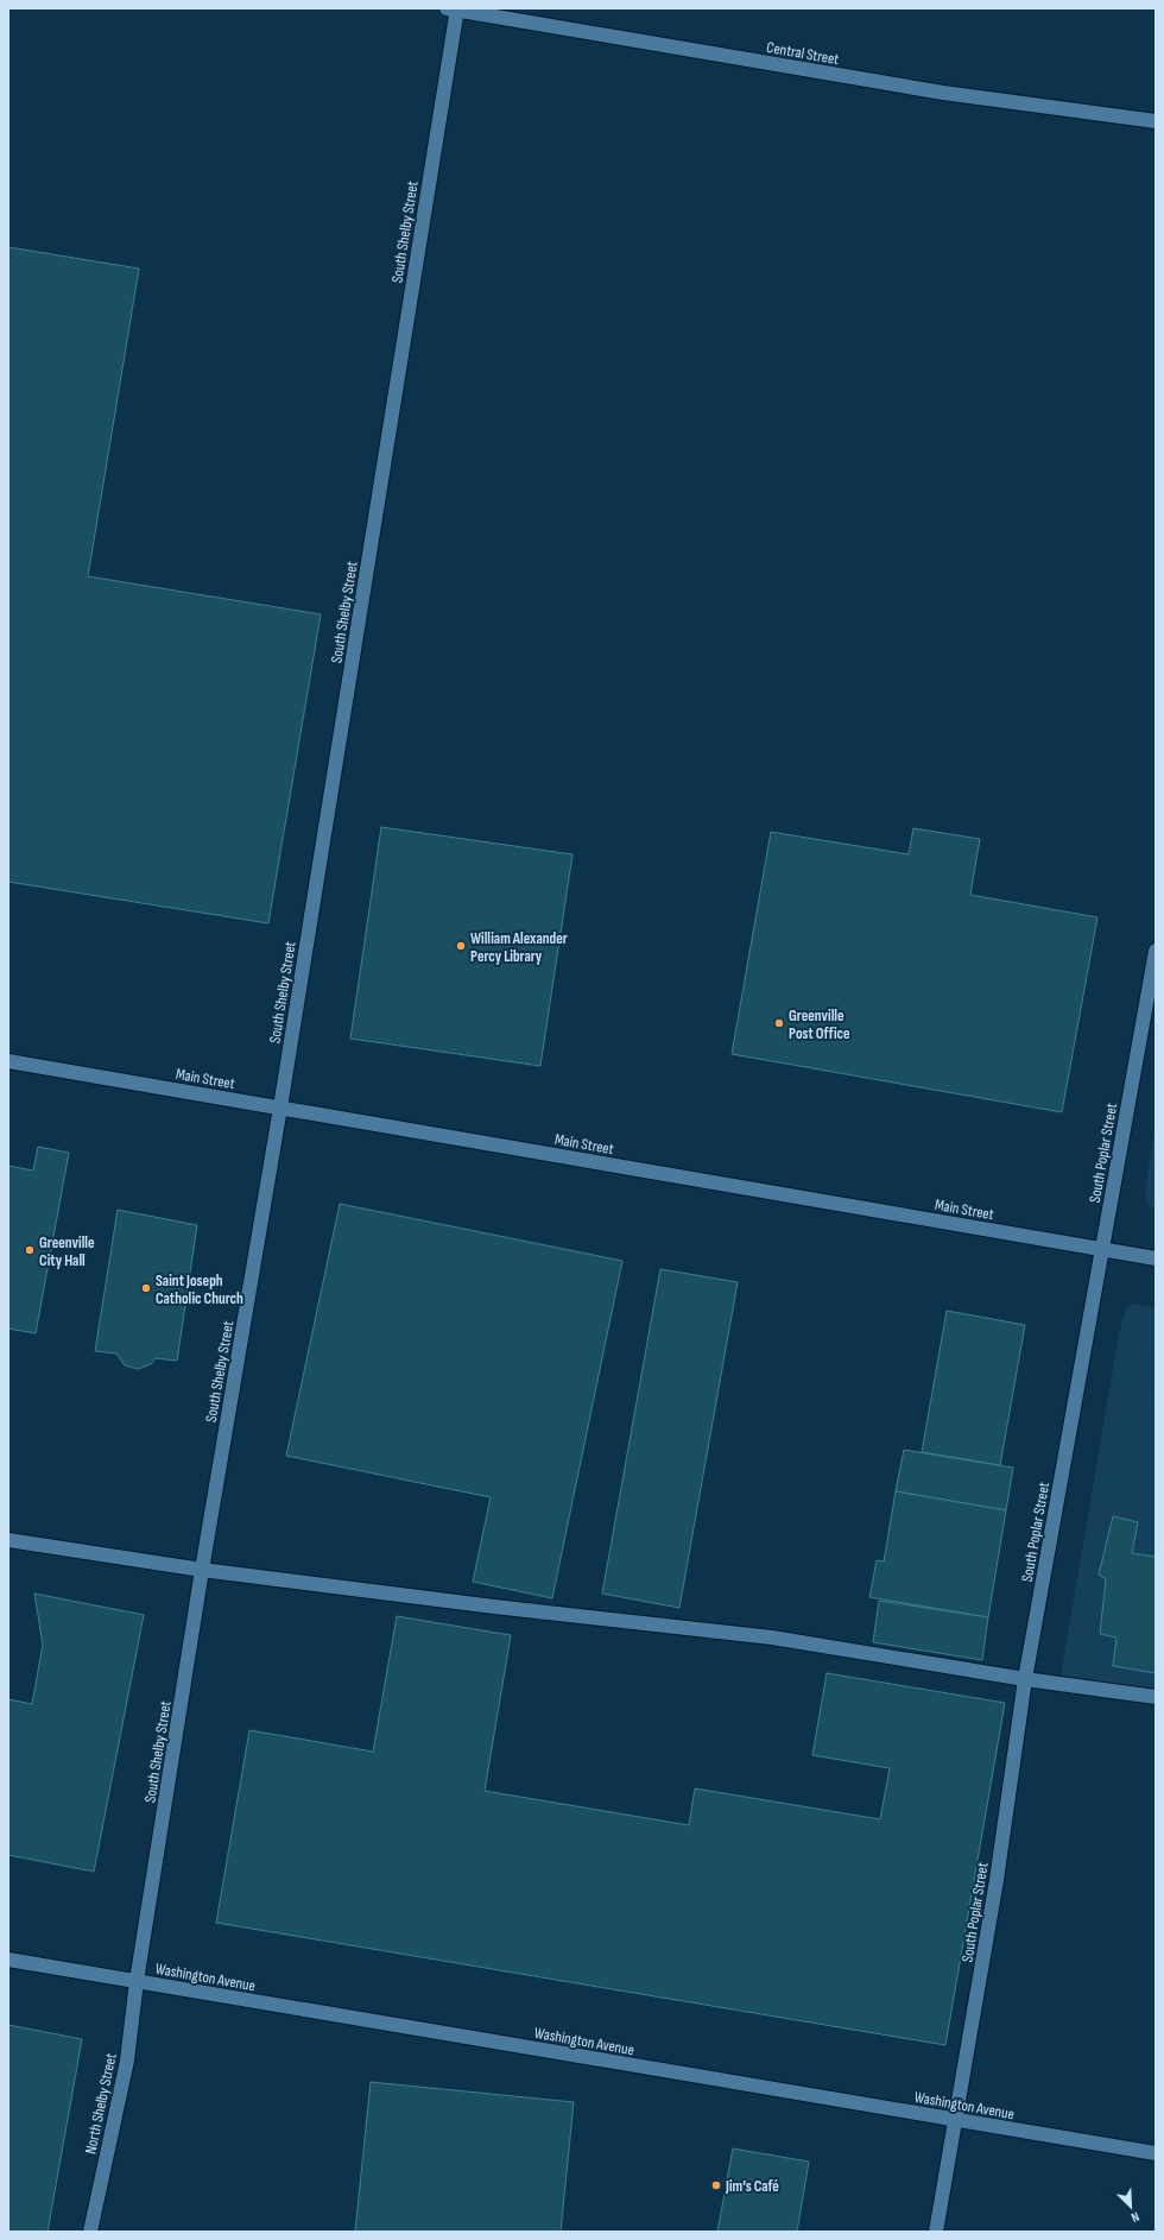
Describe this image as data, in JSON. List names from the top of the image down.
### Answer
{
  "streets": {
    "street": [
      "Central Street",
      "South Shelby Street",
      "Main Street",
      "South Poplar Street",
      "Washington Avenue",
      "North Shelby Street"
    ]
  },
  "crossings": [
    ["Central Street", "South Shelby Street"],
    ["South Shelby Street", "Main Street"],
    ["South Shelby Street", "Washington Avenue"],
    ["South Shelby Street", "North Shelby Street"],
    ["Main Street", "South Poplar Street"],
    ["South Poplar Street", "Washington Avenue"],
    ["Washington Avenue", "North Shelby Street"]
  ],
  "places": [
    "William Alexander Percy Library",
    "Greenville Post Office",
    "Greenville City Hall",
    "Saint Joseph Catholic Church",
    "Jim’s Café"
  ],
  "north": "bottom right"
}
